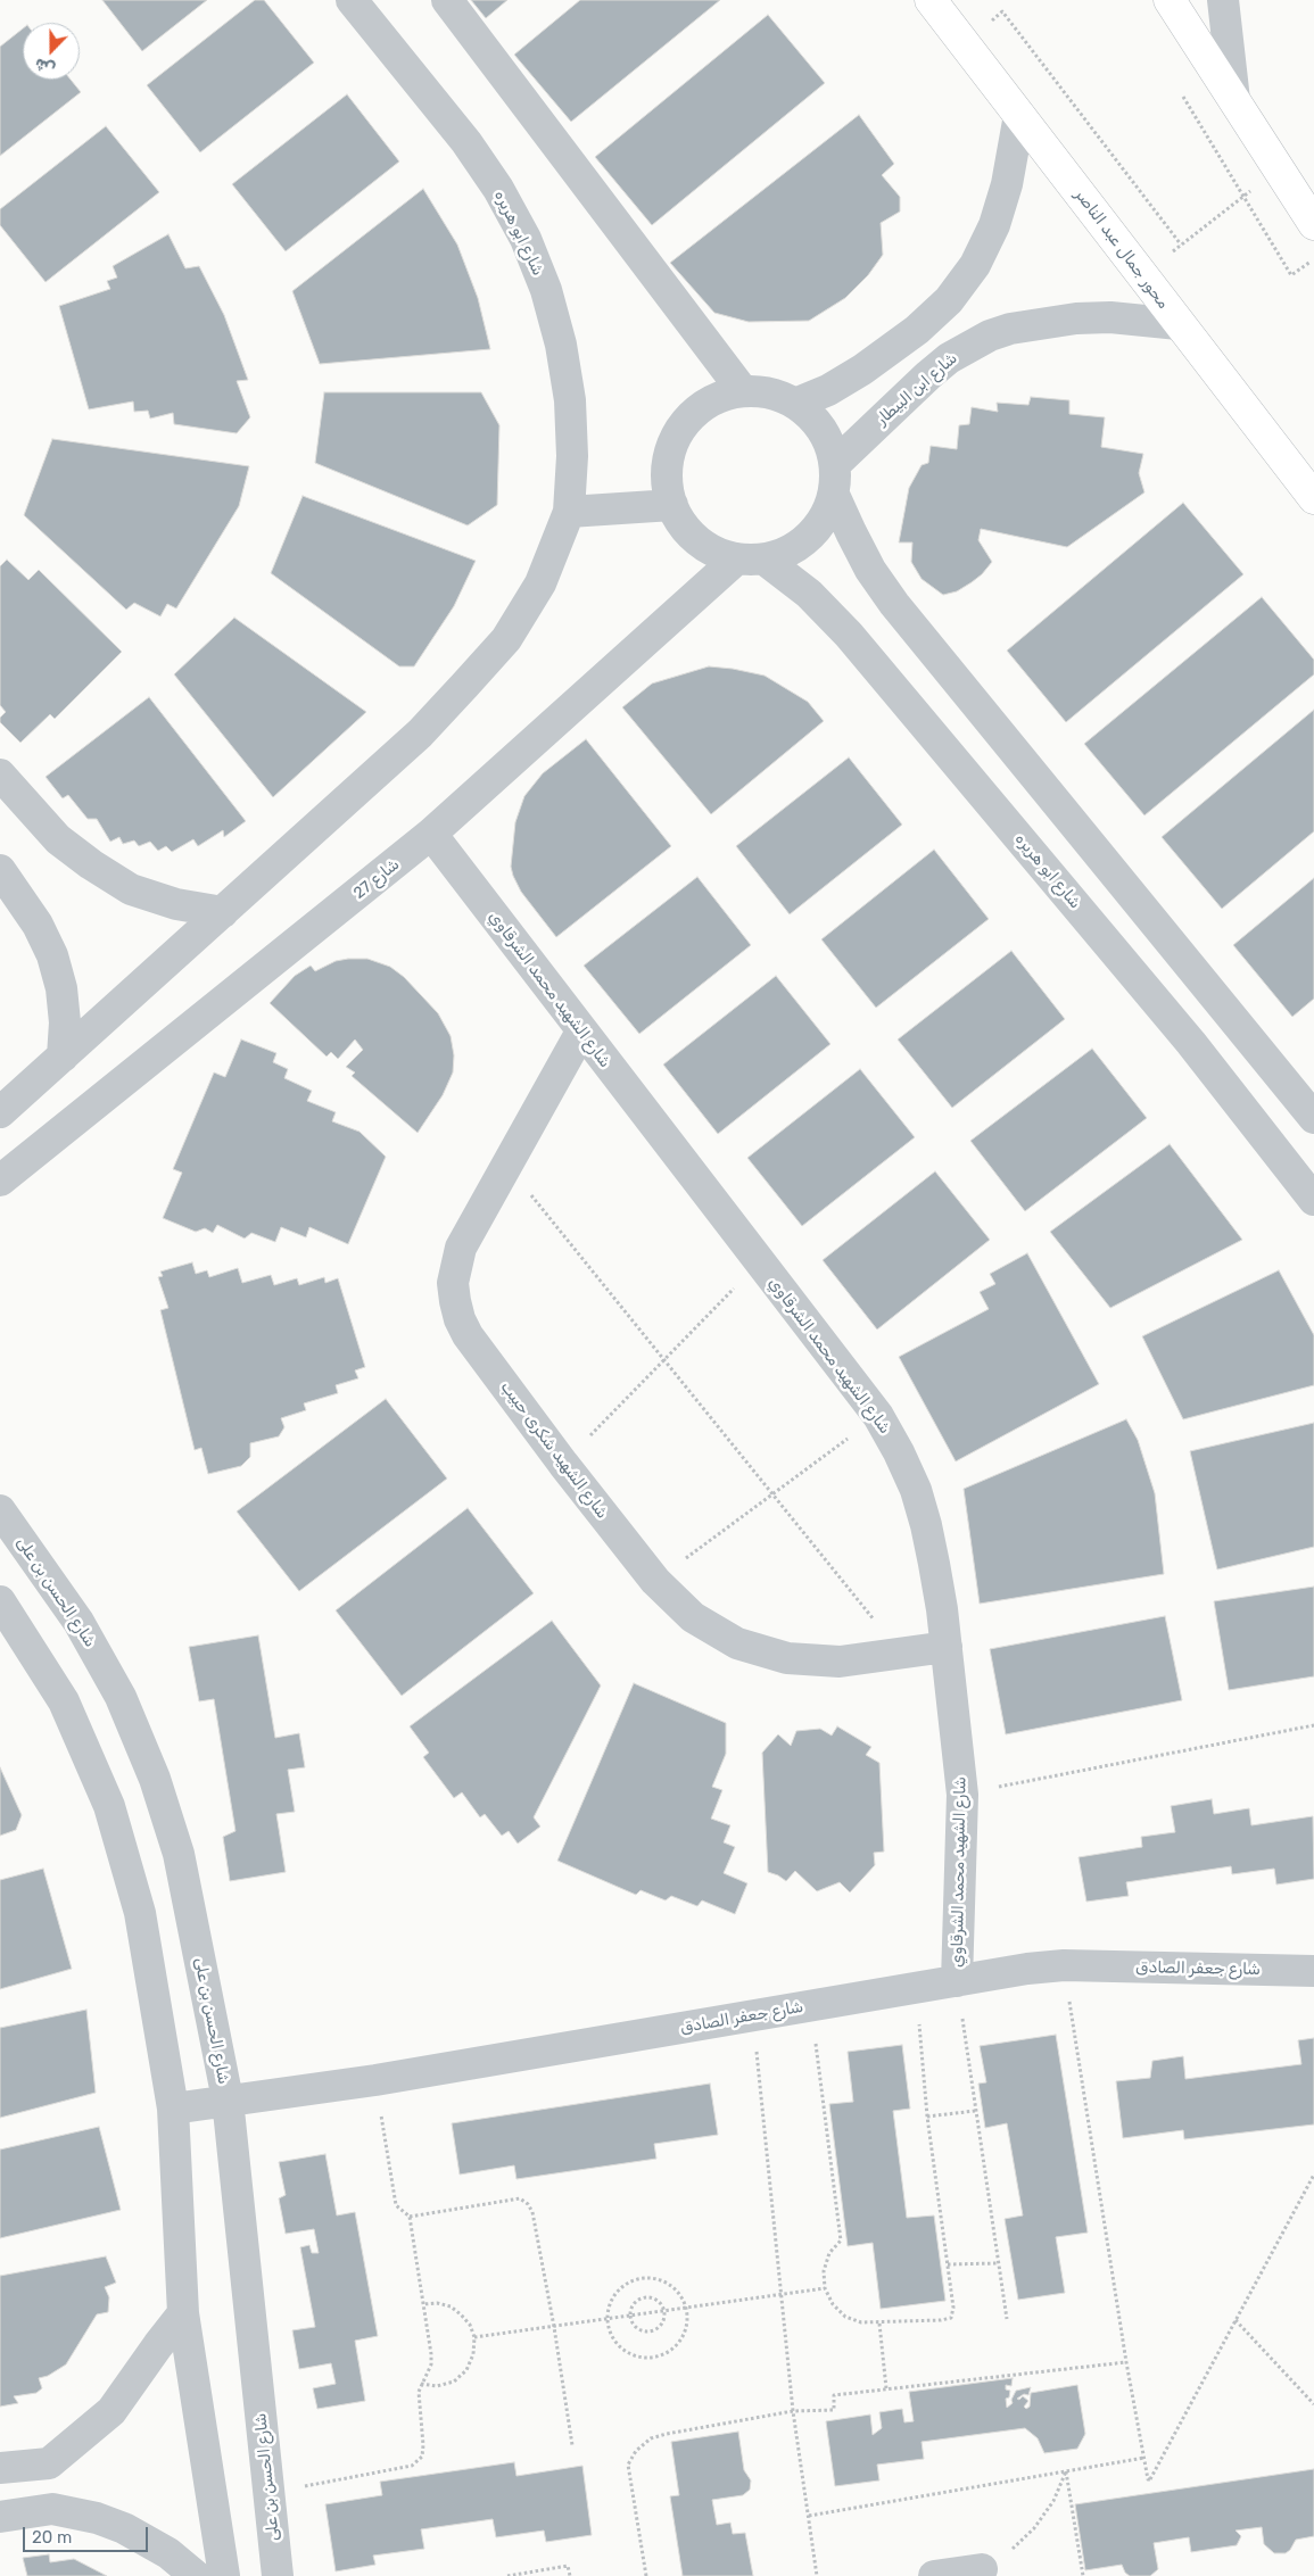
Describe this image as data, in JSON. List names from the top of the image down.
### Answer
{
  "streets": {
    "main road": ["محور جمال عبد الناصر"],
    "street": [
      "شارع ابو هريره",
      "شارع ابن البيطار",
      "شارع 27",
      "شارع الشهيد محمد الشرقاوي",
      "شارع الشهيد شكرى حبيب",
      "شارع الحسن بن على",
      "شارع جعفر الصادق"
    ]
  },
  "crossings": [
    ["شارع ابو هريره", "شارع ابن البيطار"],
    ["شارع ابو هريره", "شارع 27"],
    ["محور جمال عبد الناصر", "شارع ابن البيطار"],
    ["شارع ابن البيطار", "شارع 27"],
    ["شارع 27", "شارع الشهيد محمد الشرقاوي"],
    ["شارع الشهيد محمد الشرقاوي", "شارع الشهيد شكرى حبيب"],
    ["شارع الشهيد محمد الشرقاوي", "شارع جعفر الصادق"],
    ["شارع الحسن بن على", "شارع جعفر الصادق"]
  ],
  "scale_bar": "20 m",
  "north": "bottom"
}
